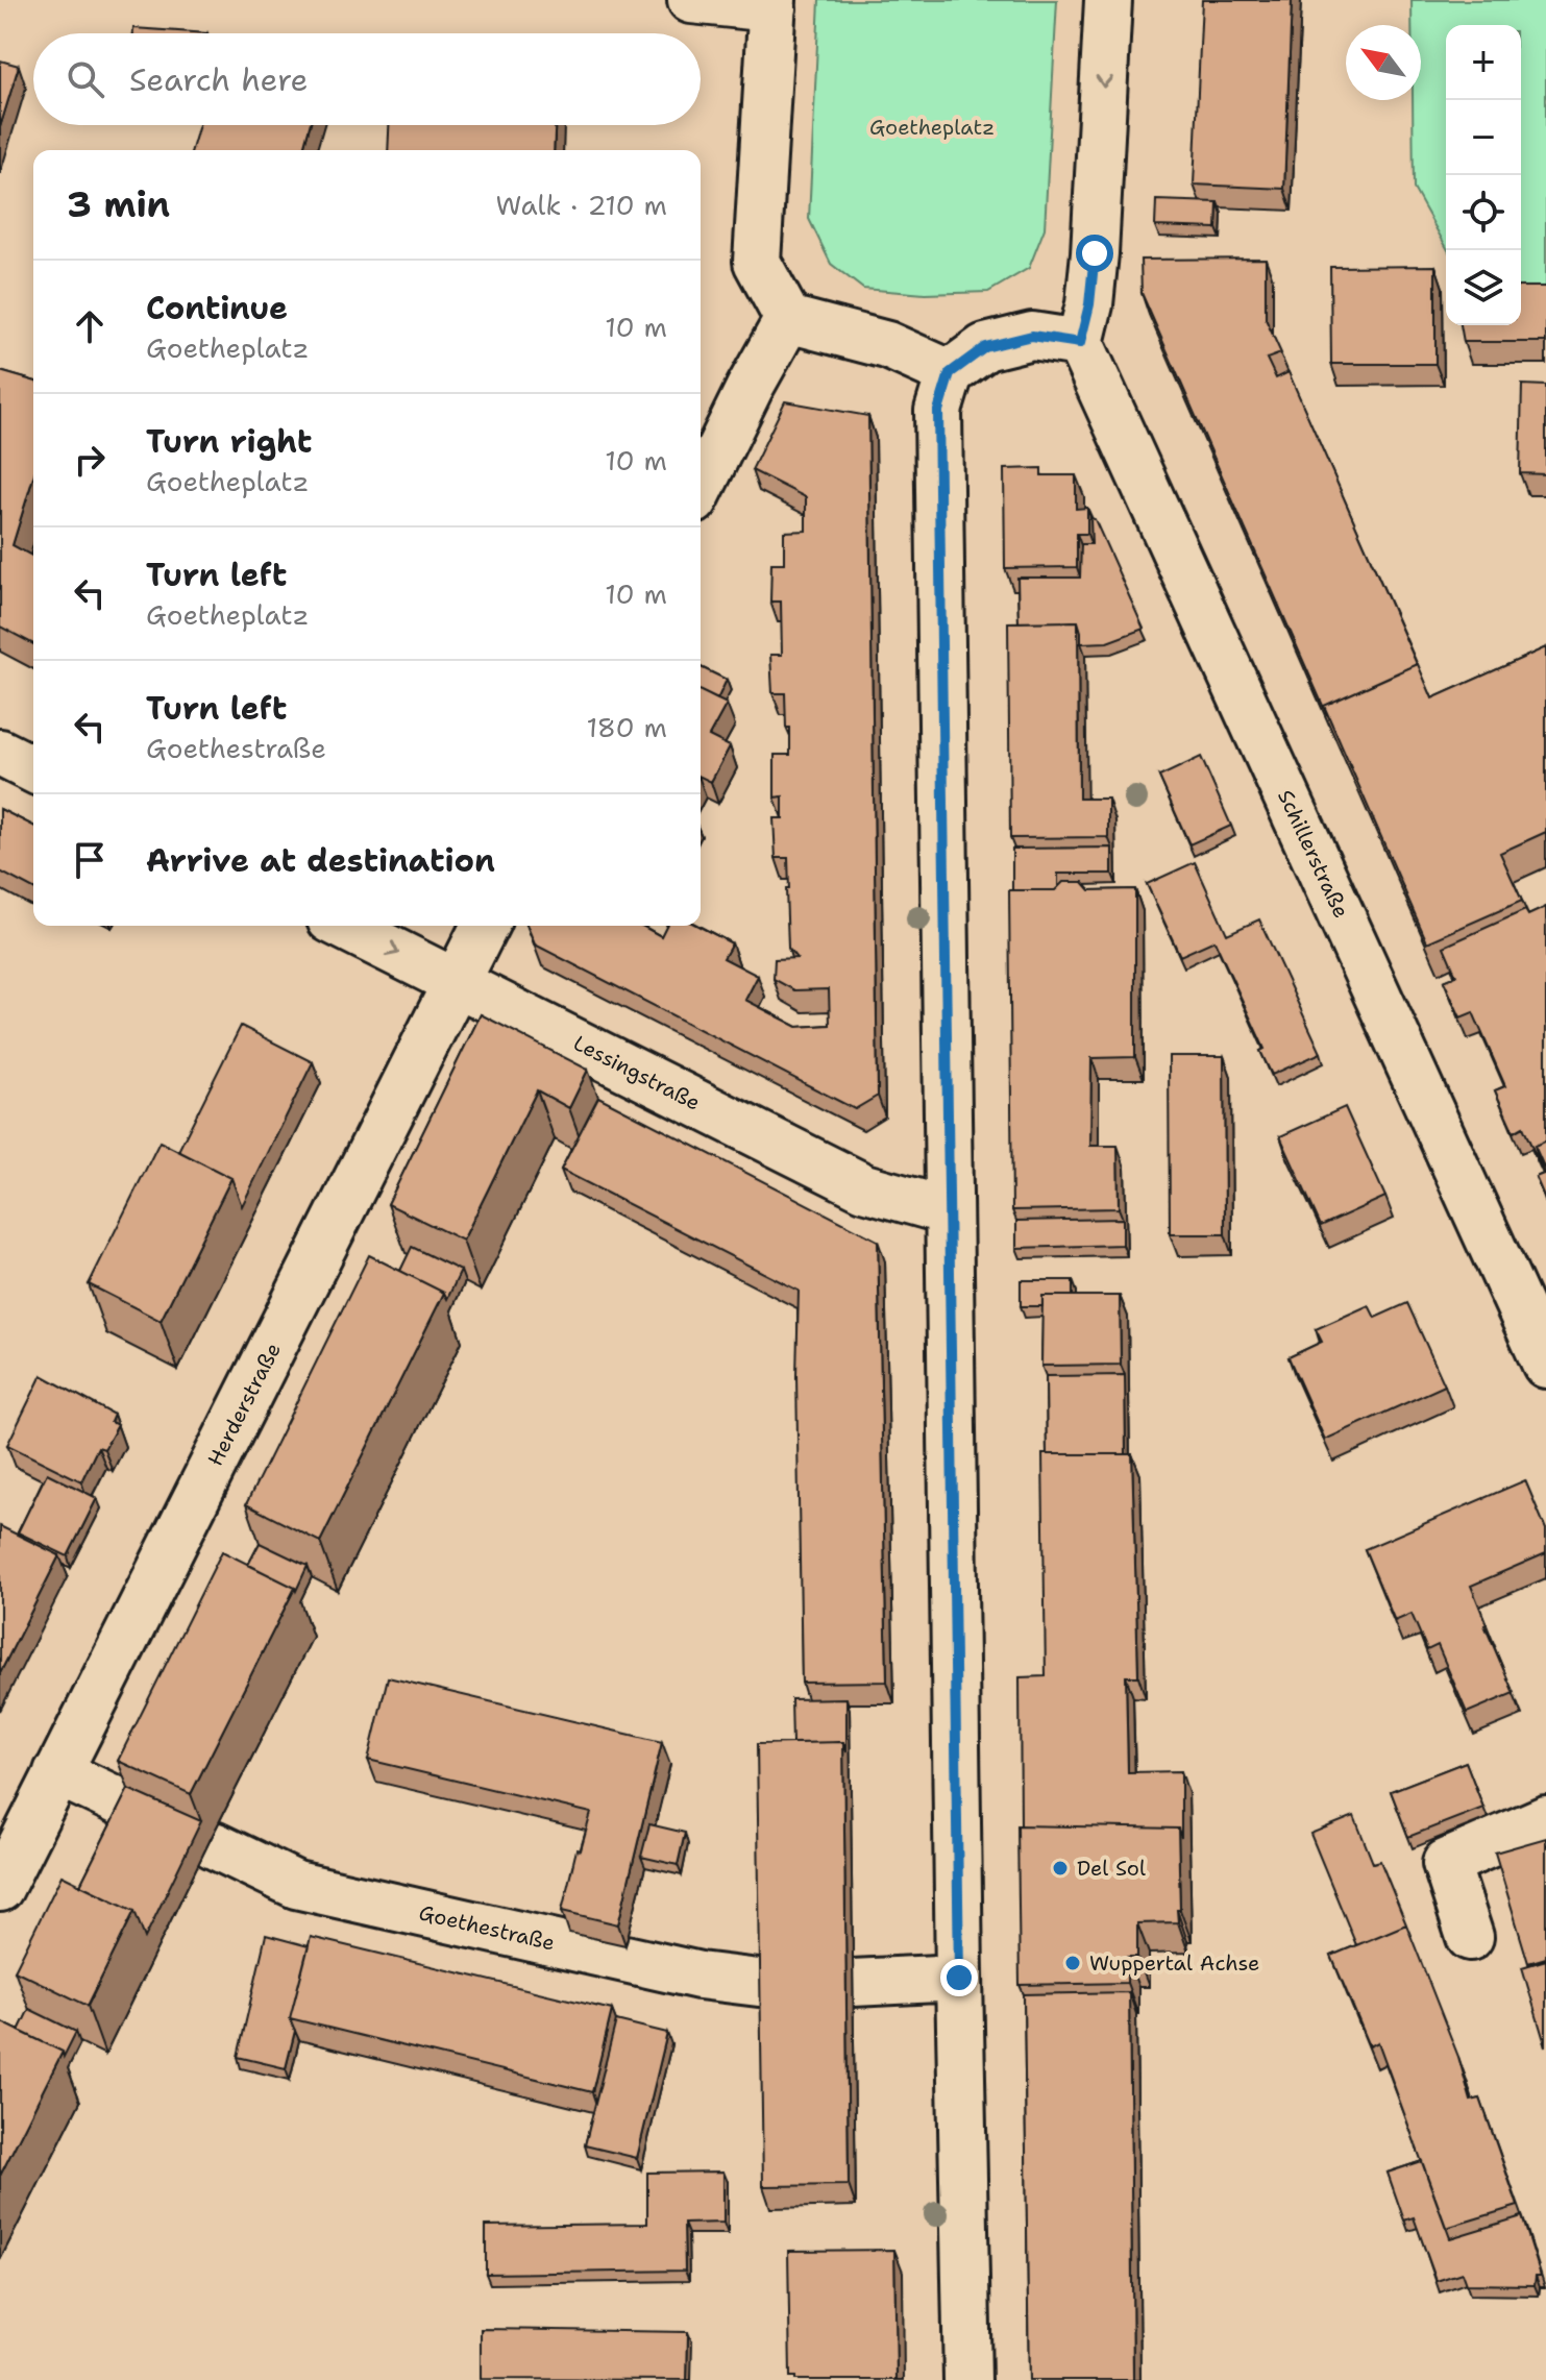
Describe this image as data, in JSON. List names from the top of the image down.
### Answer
{
  "streets": {
    "street": [
      "Schillerstraße",
      "Lessingstraße",
      "Herderstraße",
      "Goethestraße"
    ]
  },
  "crossings": [
    ["Lessingstraße", "Herderstraße"]
  ],
  "parks": ["Goetheplatz"],
  "places": ["Del Sol", "Wuppertal Achse"],
  "north": "top left",
  "page": {
    "map_buttons": ["+", "−"],
    "search": "Search here",
    "heading": ["3 min", "Walk · 210 m"],
    "list": [
      ["Continue", "Goetheplatz", "10 m"],
      ["Turn right", "Goetheplatz", "10 m"],
      ["Turn left", "Goetheplatz", "10 m"],
      ["Turn left", "Goethestraße", "180 m"],
      "Arrive at destination"
    ]
  }
}
